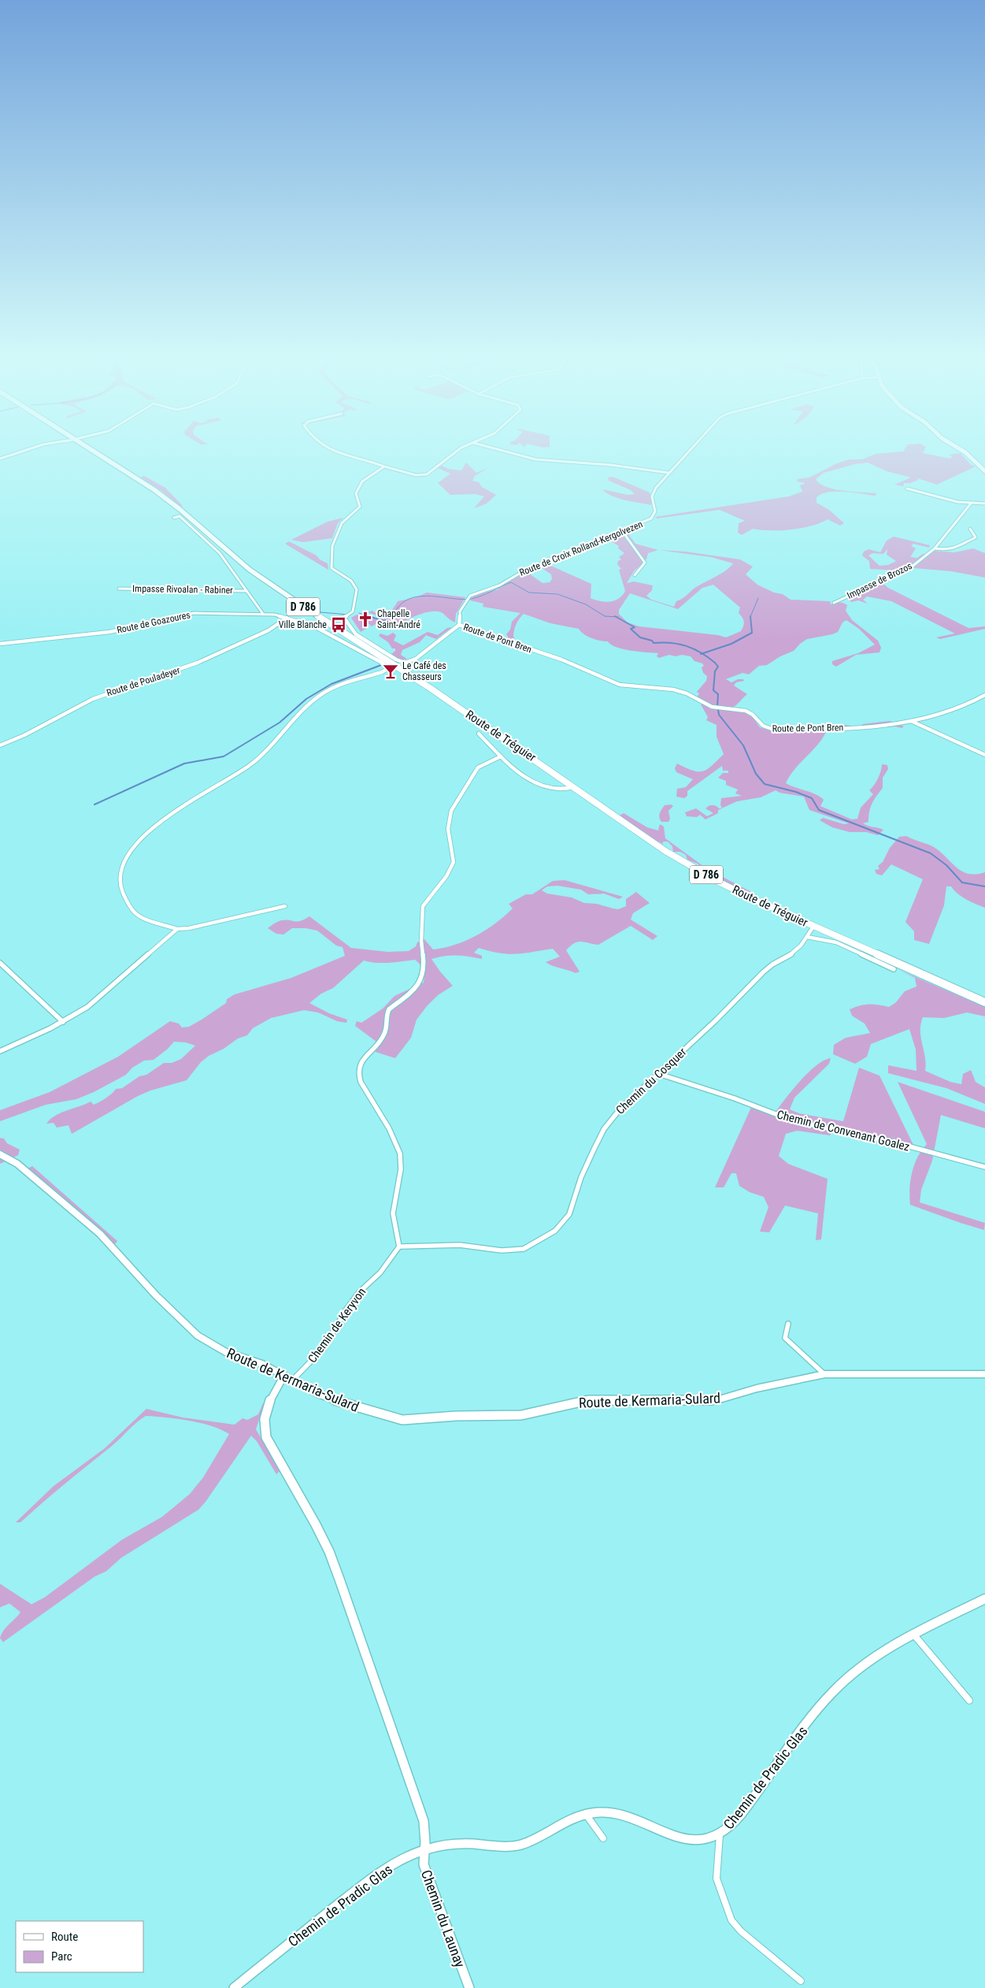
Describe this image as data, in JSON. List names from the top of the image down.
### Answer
{
  "streets": {
    "main road": ["D 786", "Route de Tréguier"],
    "street": [
      "Route de Croix Rolland-Kergolvezen",
      "Impasse de Brozos",
      "Impasse Rivoalan - Rabiner",
      "Route de Goazoures",
      "Route de Pont Bren",
      "Route de Pouladeyer",
      "Chemin du Cosquer",
      "Chemin de Convenant Goalez",
      "Chemin de Keryvon",
      "Route de Kermaria-Sulard",
      "Chemin de Pradic Glas",
      "Chemin du Launay"
    ]
  },
  "crossings": [
    ["Route de Croix Rolland-Kergolvezen", "Route de Pont Bren"],
    ["D 786", "Route de Tréguier"],
    ["Route de Goazoures", "Route de Pouladeyer"],
    ["Route de Tréguier", "Chemin du Cosquer"],
    ["Chemin du Cosquer", "Chemin de Convenant Goalez"],
    ["Chemin du Cosquer", "Chemin de Keryvon"],
    ["Chemin de Keryvon", "Route de Kermaria-Sulard"],
    ["Route de Kermaria-Sulard", "Chemin du Launay"],
    ["Chemin de Pradic Glas", "Chemin du Launay"]
  ],
  "places": {
    "church": ["Chapelle Saint-André"],
    "bus stop": ["Ville Blanche"],
    "bar": ["Le Café des Chasseurs"]
  },
  "legend": ["Route", "Parc"]
}
